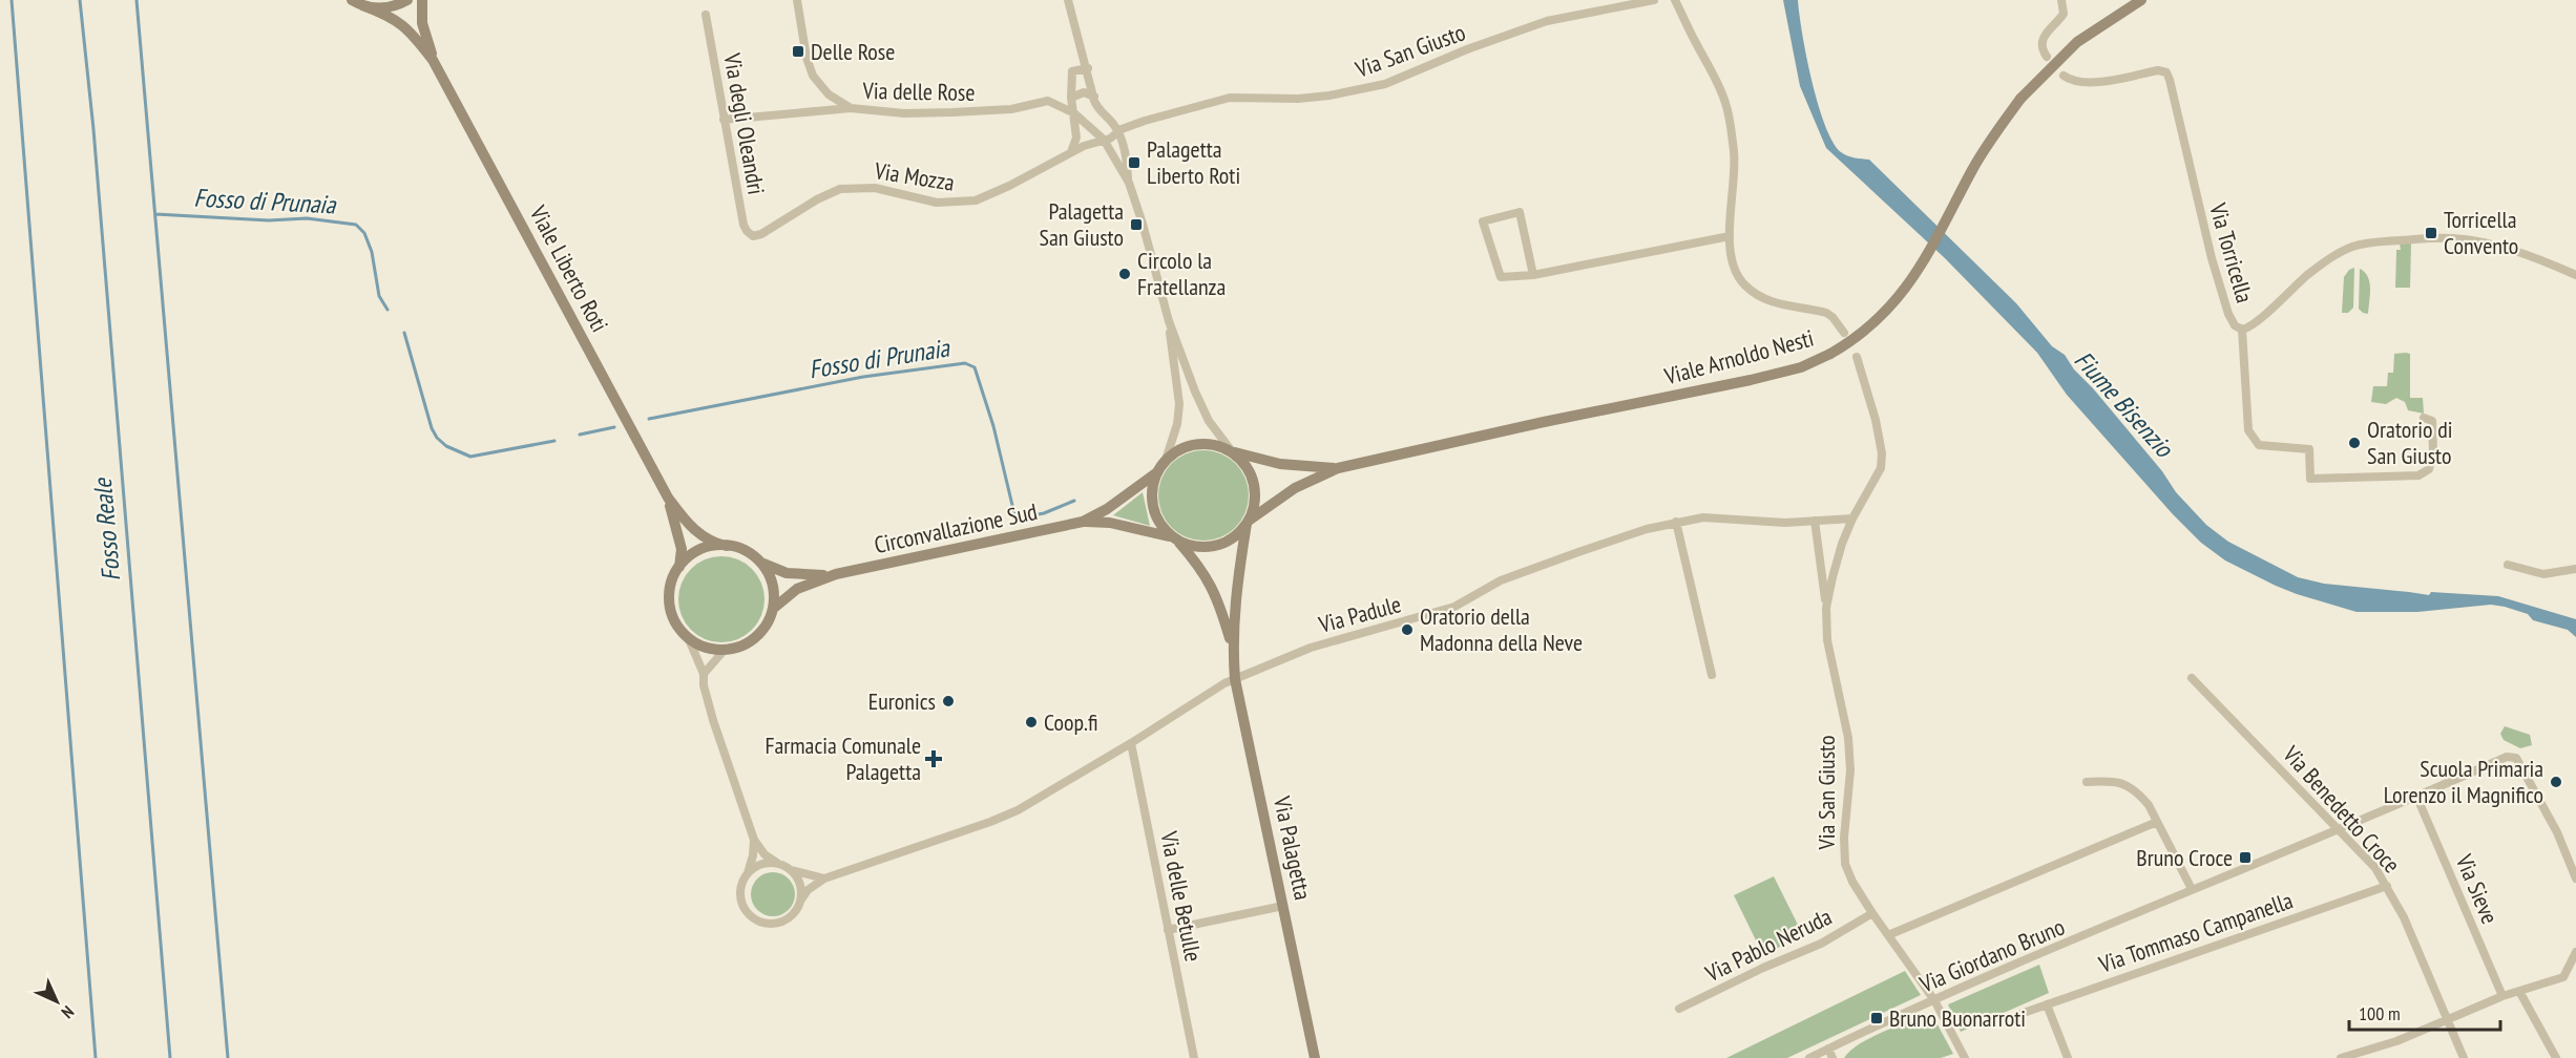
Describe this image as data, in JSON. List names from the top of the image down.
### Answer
{
  "streets": {
    "street": [
      "Via San Giusto",
      "Via delle Rose",
      "Via degli Oleandri",
      "Via Mozza",
      "Via Torricella",
      "Viale Liberto Roti",
      "Viale Arnoldo Nesti",
      "Circonvallazione Sud",
      "Via Padule",
      "Via Benedetto Croce",
      "Via Palagetta",
      "Via Sieve",
      "Via delle Betulle",
      "Via Tommaso Campanella",
      "Via Pablo Neruda",
      "Via Giordano Bruno"
    ]
  },
  "crossings": [
    ["Via San Giusto", "Via Mozza"],
    ["Via San Giusto", "Via Padule"],
    ["Via San Giusto", "Via Palagetta"],
    ["Via San Giusto", "Via Pablo Neruda"],
    ["Via San Giusto", "Via Giordano Bruno"],
    ["Via degli Oleandri", "Via Mozza"],
    ["Via Mozza", "Via Palagetta"],
    ["Viale Liberto Roti", "Circonvallazione Sud"],
    ["Viale Arnoldo Nesti", "Circonvallazione Sud"],
    ["Viale Arnoldo Nesti", "Via Palagetta"],
    ["Circonvallazione Sud", "Via Palagetta"],
    ["Via Padule", "Via Palagetta"],
    ["Via Padule", "Via delle Betulle"],
    ["Via Benedetto Croce", "Via Tommaso Campanella"],
    ["Via Benedetto Croce", "Via Giordano Bruno"],
    ["Via Sieve", "Via Giordano Bruno"]
  ],
  "water": ["Fosso di Prunaia", "Fiume Bisenzio", "Fosso Reale"],
  "places": {
    "transit": [
      "Delle Rose",
      "Palagetta Liberto Roti",
      "Palagetta San Giusto",
      "Torricella Convento",
      "Bruno Croce",
      "Bruno Buonarroti"
    ],
    "other": [
      "Circolo la Fratellanza",
      "Oratorio di San Giusto",
      "Oratorio della Madonna della Neve",
      "Euronics",
      "Coop.fi",
      "Scuola Primaria Lorenzo il Magnifico"
    ],
    "health": ["Farmacia Comunale Palagetta"]
  },
  "scale_bar": "100 m",
  "north": "bottom right"
}
